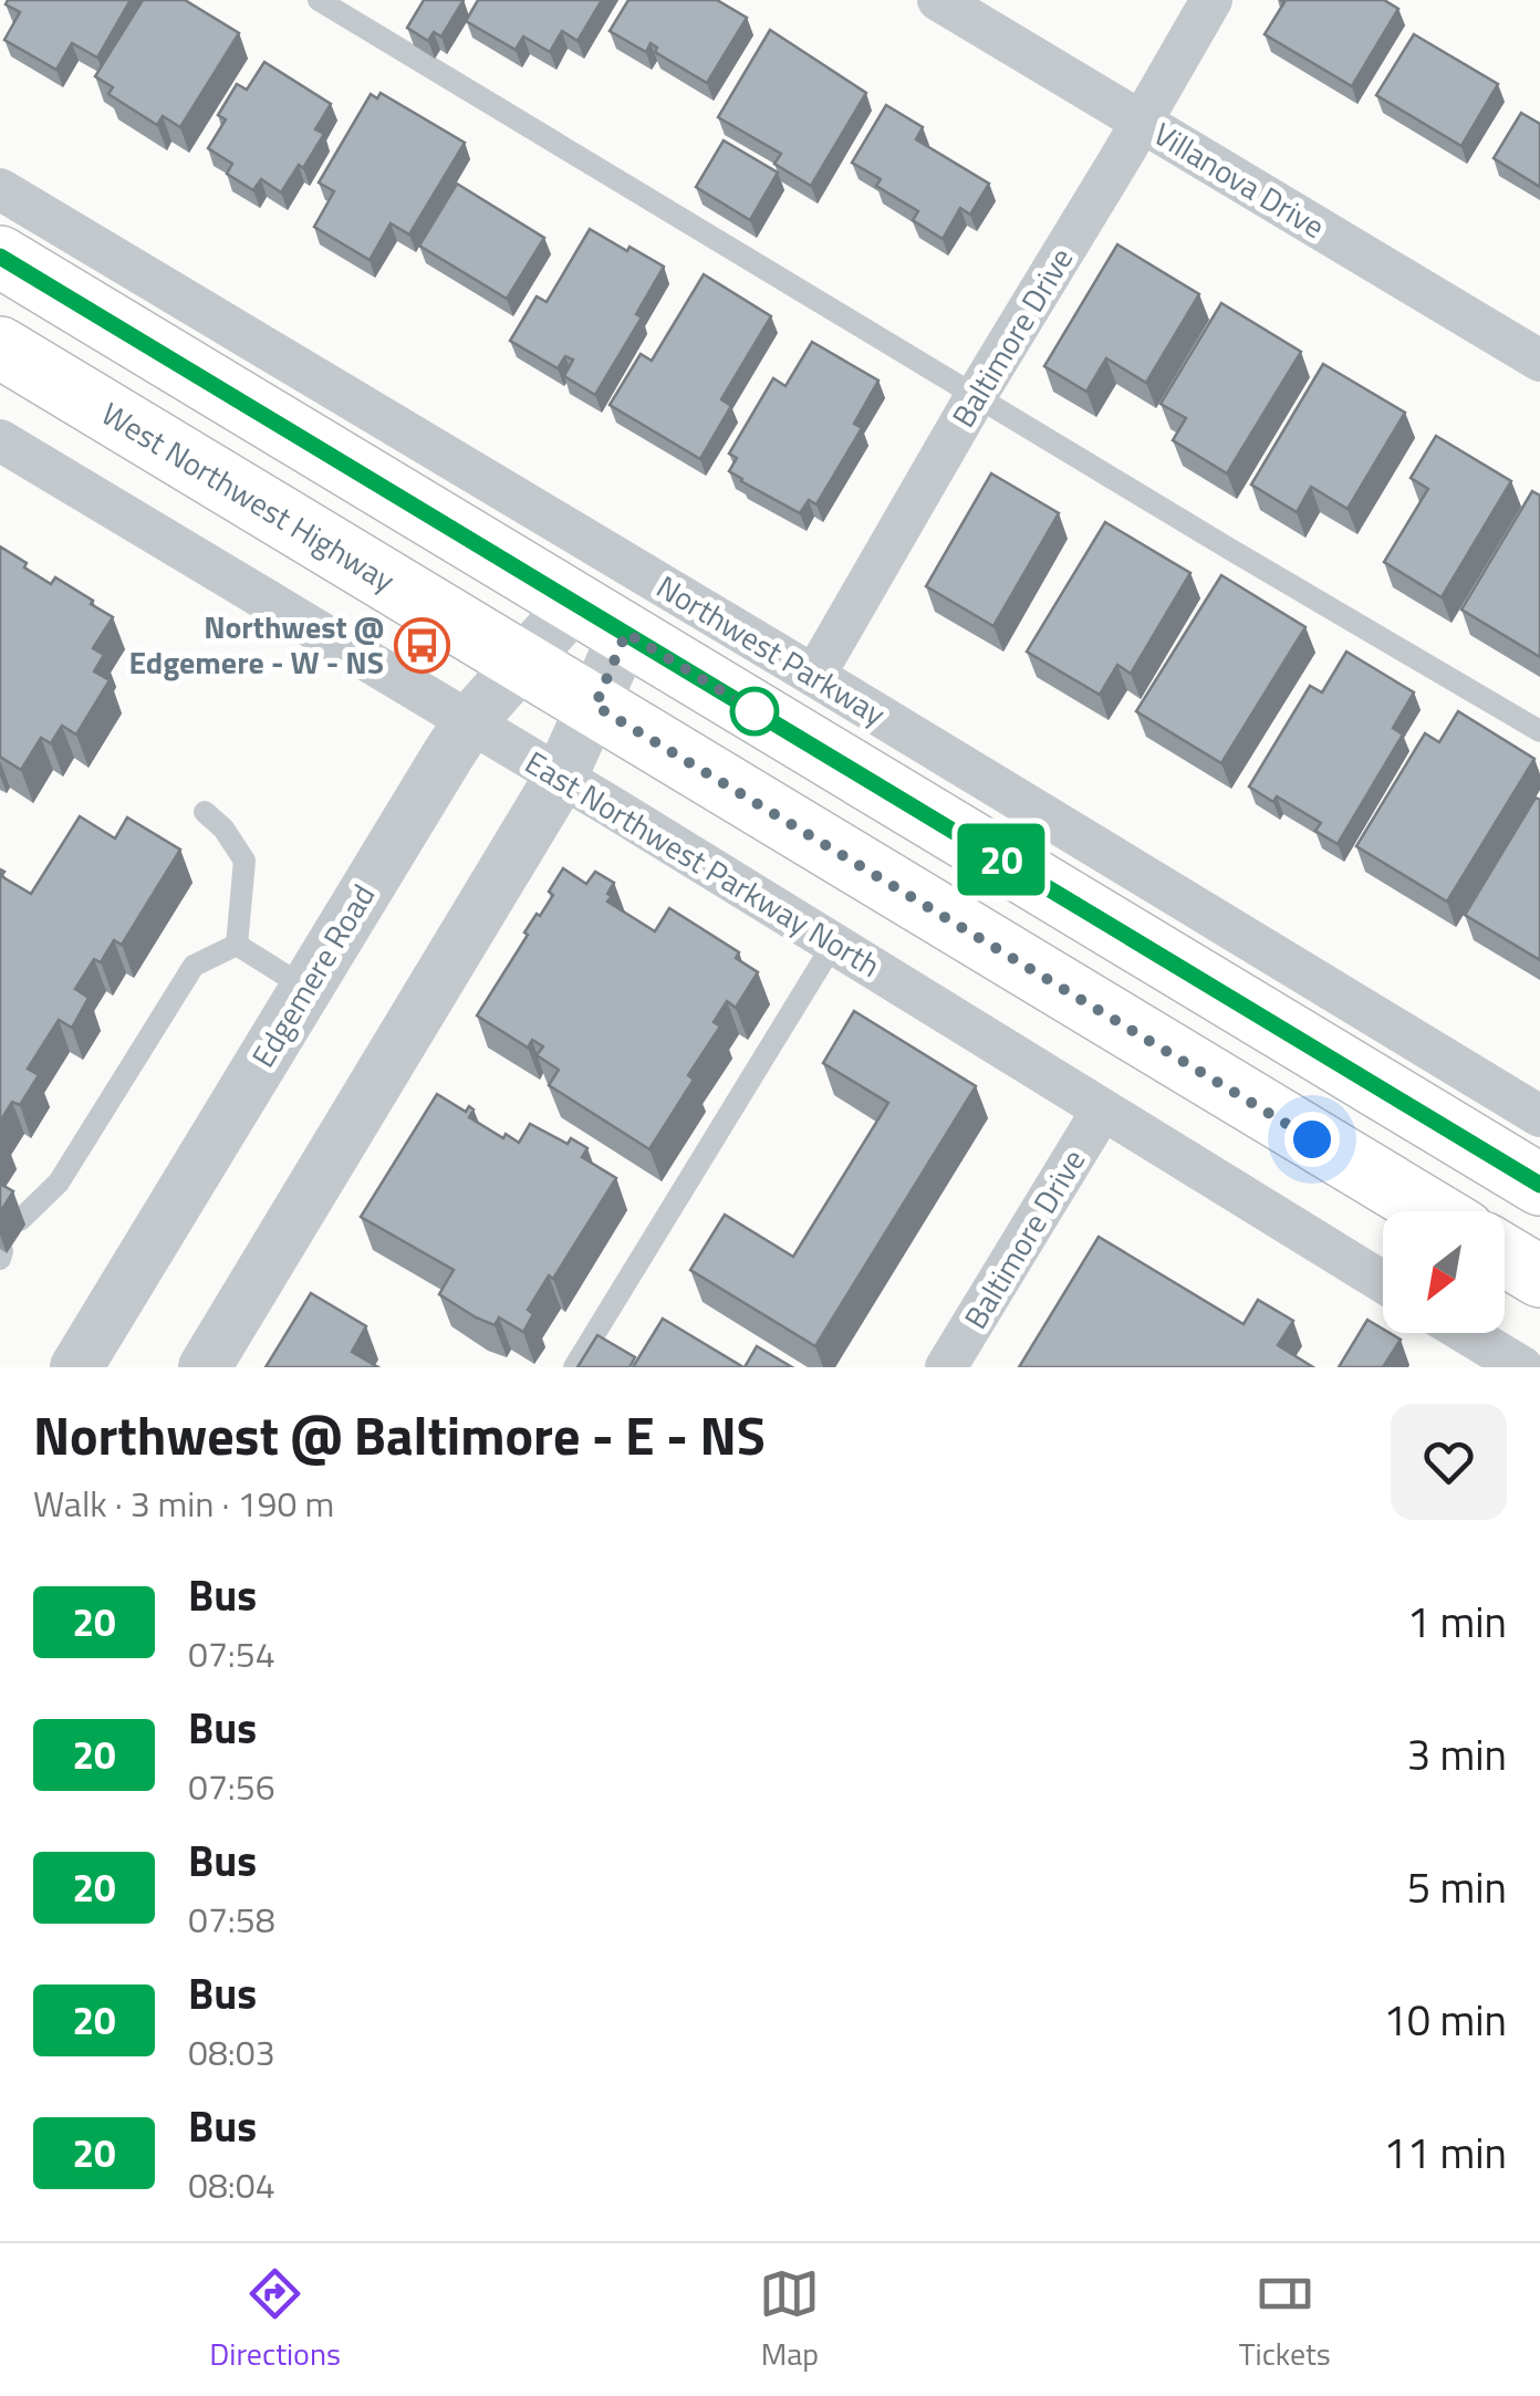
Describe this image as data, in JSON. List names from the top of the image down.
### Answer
{
  "streets": {
    "main road": ["West Northwest Highway"],
    "street": [
      "Villanova Drive",
      "Baltimore Drive",
      "Northwest Parkway",
      "East Northwest Parkway North",
      "Edgemere Road"
    ]
  },
  "crossings": [
    ["Villanova Drive", "Baltimore Drive"],
    ["Baltimore Drive", "Northwest Parkway"],
    ["Baltimore Drive", "East Northwest Parkway North"],
    ["West Northwest Highway", "Edgemere Road"],
    ["East Northwest Parkway North", "Edgemere Road"]
  ],
  "places": {
    "bus stop": ["Northwest @ Edgemere - W - NS"]
  },
  "lines": ["bus line 20"],
  "north": "bottom left",
  "page": {
    "on_map": "20",
    "heading": ["Northwest @ Baltimore - E - NS", "Walk · 3 min · 190 m"],
    "list": [
      {
        "mark": "20",
        "name": "Bus",
        "note": "07:54",
        "value": "1 min"
      },
      {
        "mark": "20",
        "name": "Bus",
        "note": "07:56",
        "value": "3 min"
      },
      {
        "mark": "20",
        "name": "Bus",
        "note": "07:58",
        "value": "5 min"
      },
      {
        "mark": "20",
        "name": "Bus",
        "note": "08:03",
        "value": "10 min"
      },
      {
        "mark": "20",
        "name": "Bus",
        "note": "08:04",
        "value": "11 min"
      }
    ],
    "tabs": ["Directions", "Map", "Tickets"]
  }
}
